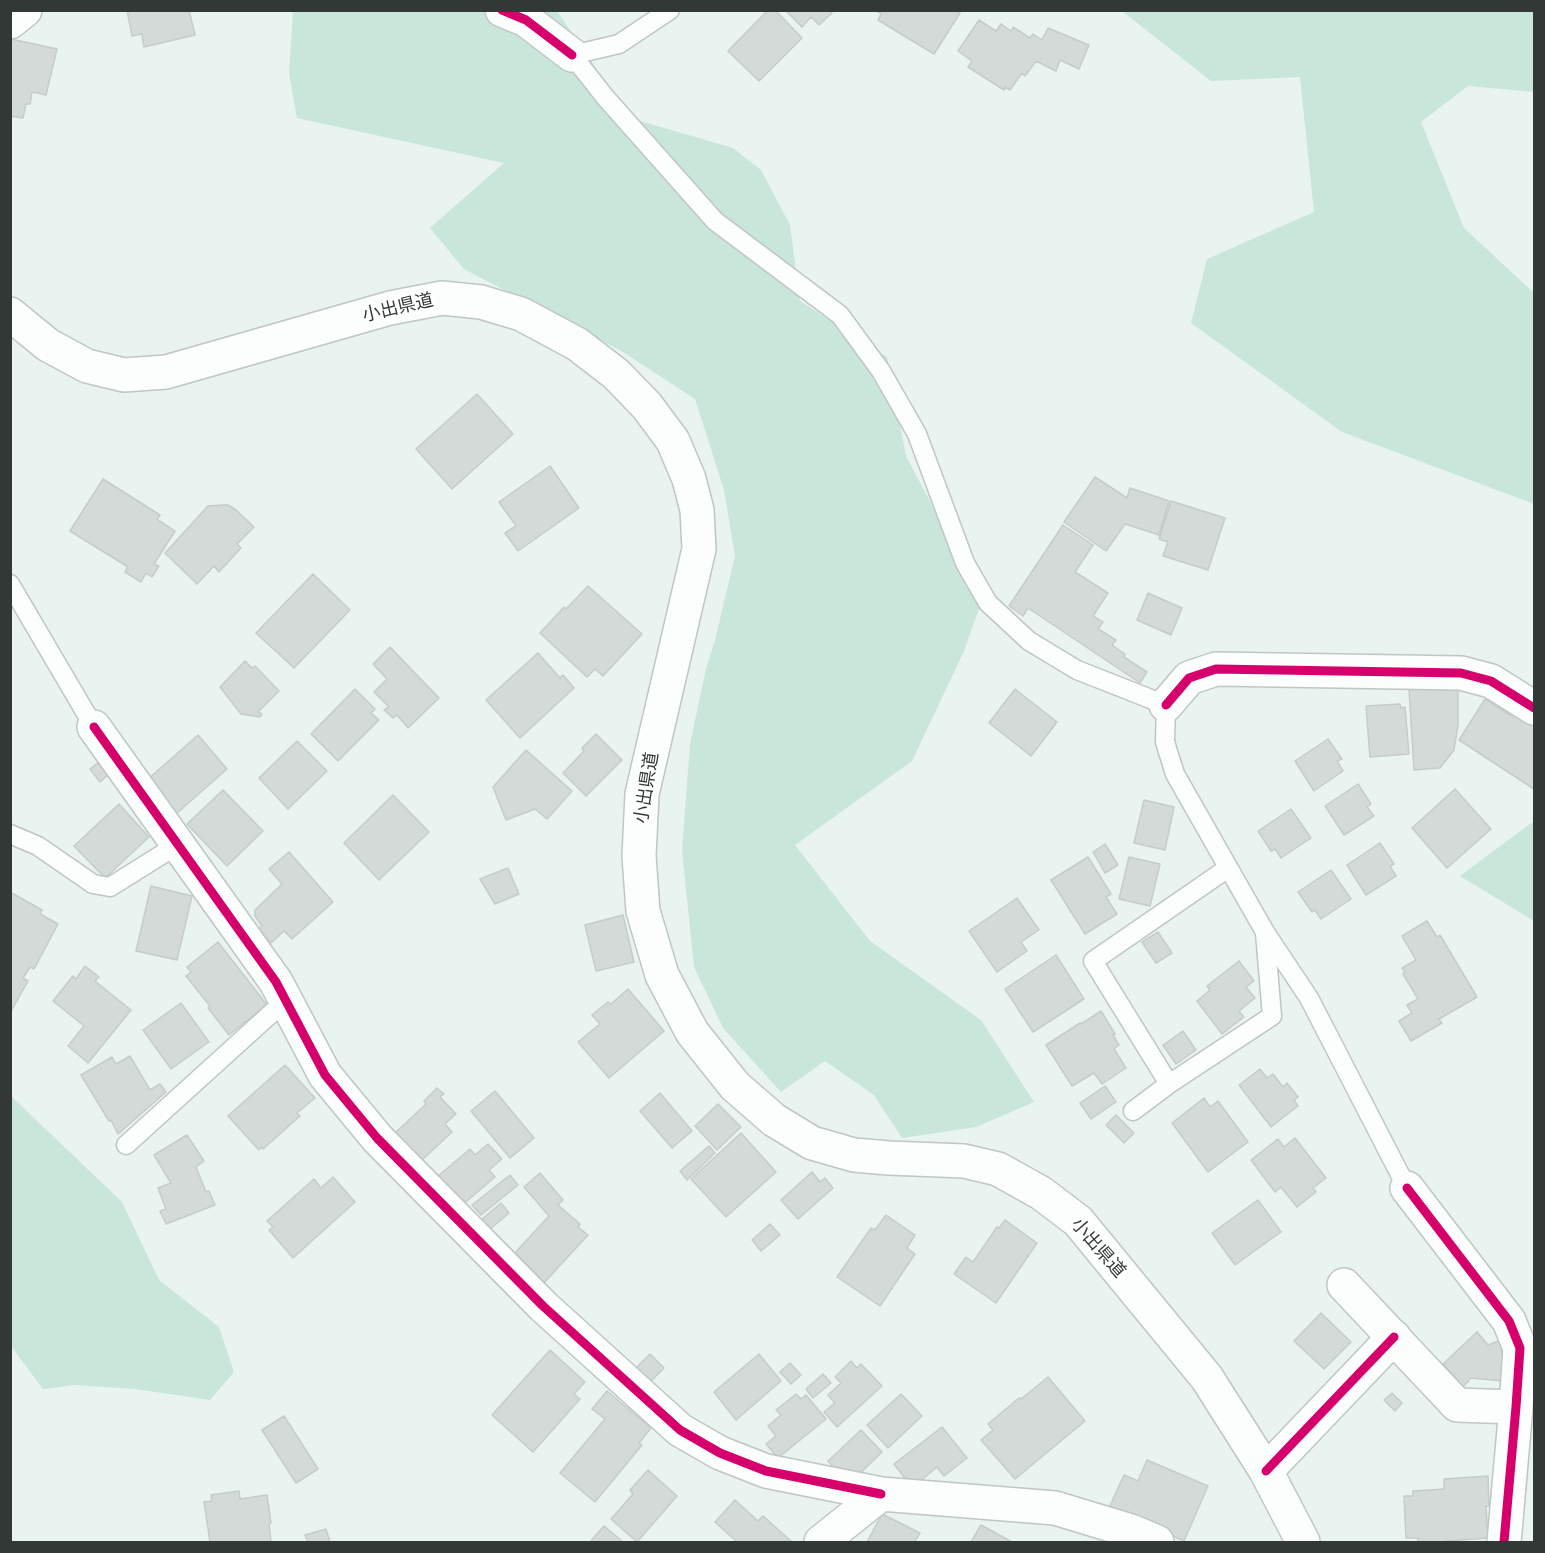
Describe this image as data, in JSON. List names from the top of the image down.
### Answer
{
  "streets": {
    "street": ["小出県道"]
  }
}
